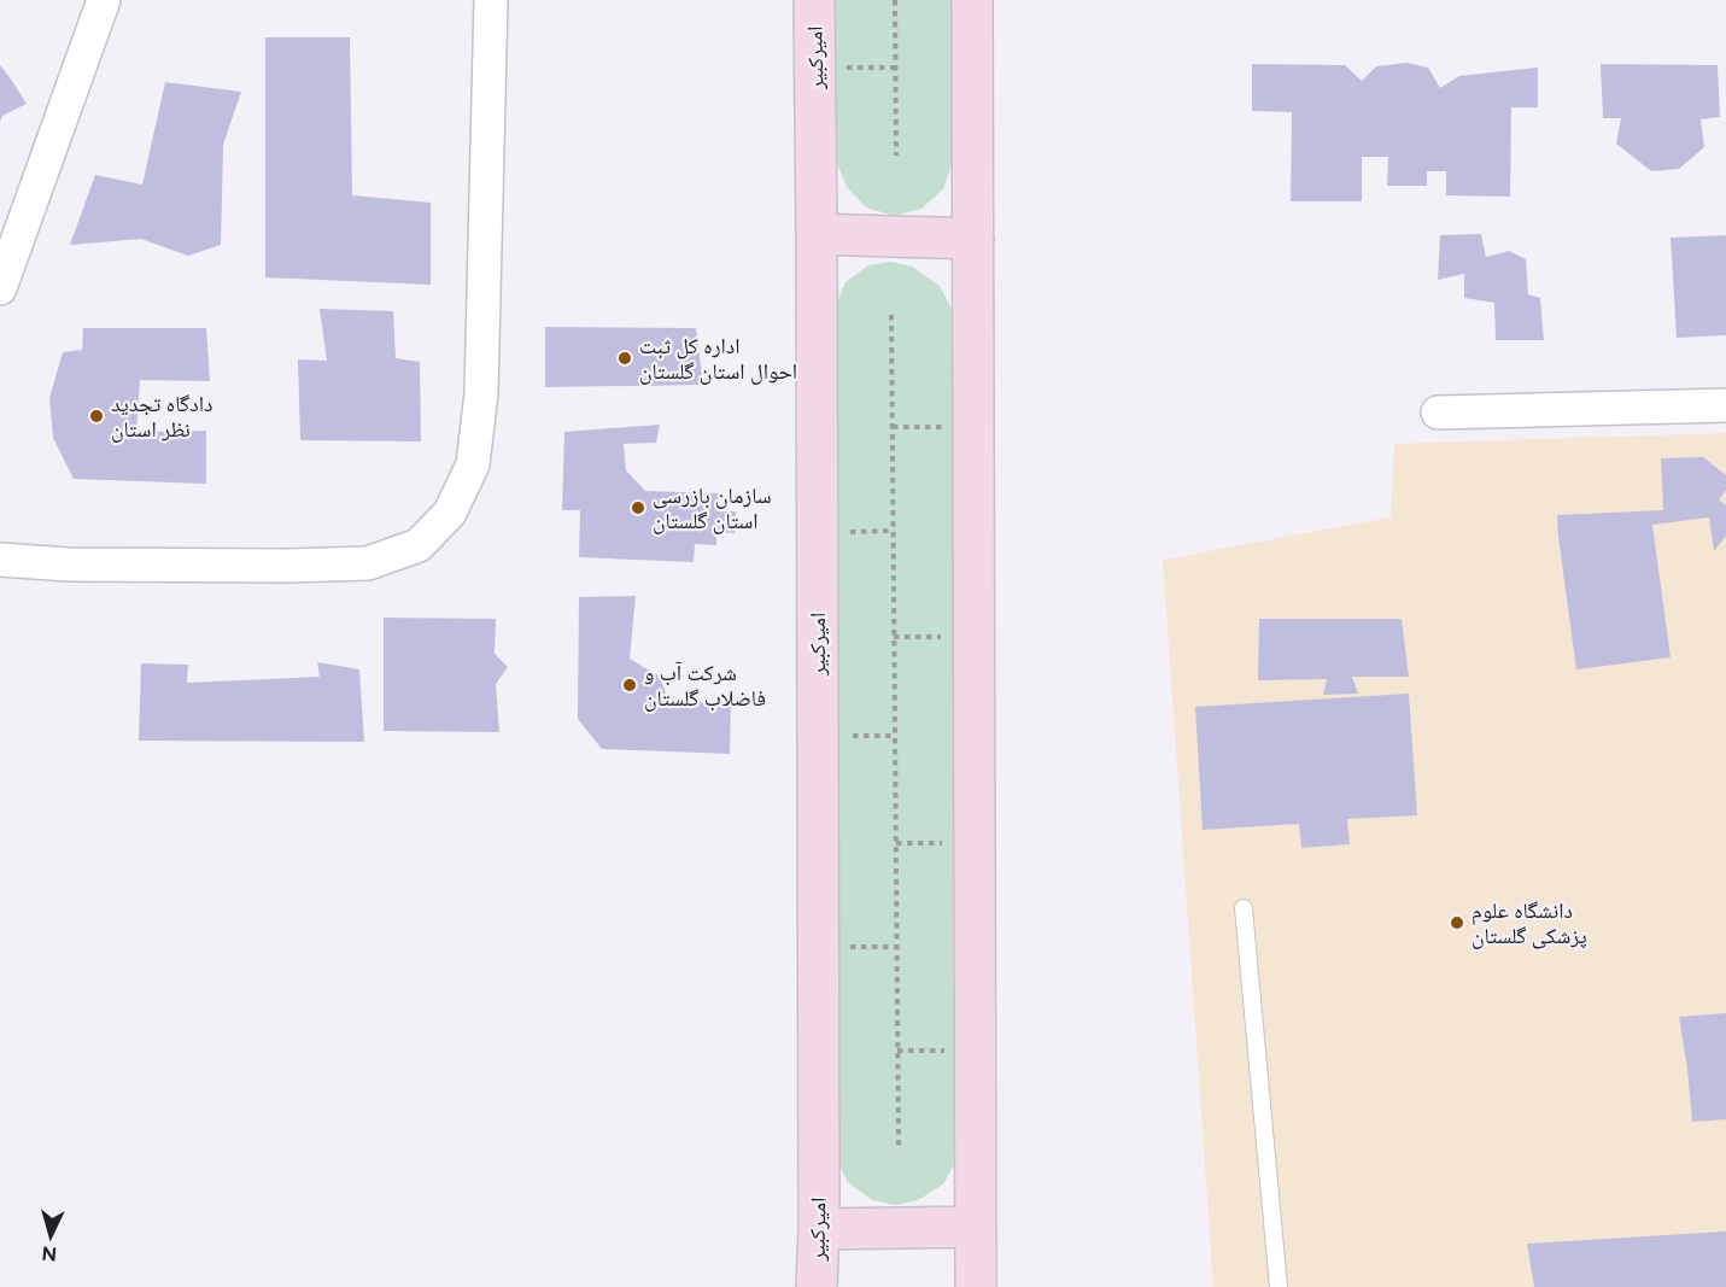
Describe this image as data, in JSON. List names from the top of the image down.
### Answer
{
  "streets": {
    "main road": ["امیرکبیر"]
  },
  "places": [
    "اداره کل ثبت احوال استان گلستان",
    "دادگاه تجدید نظر استان",
    "سازمان بازرسی استان گلستان",
    "شرکت آب و فاضلاب گلستان",
    "دانشگاه علوم پزشکی گلستان"
  ],
  "north": "bottom"
}
